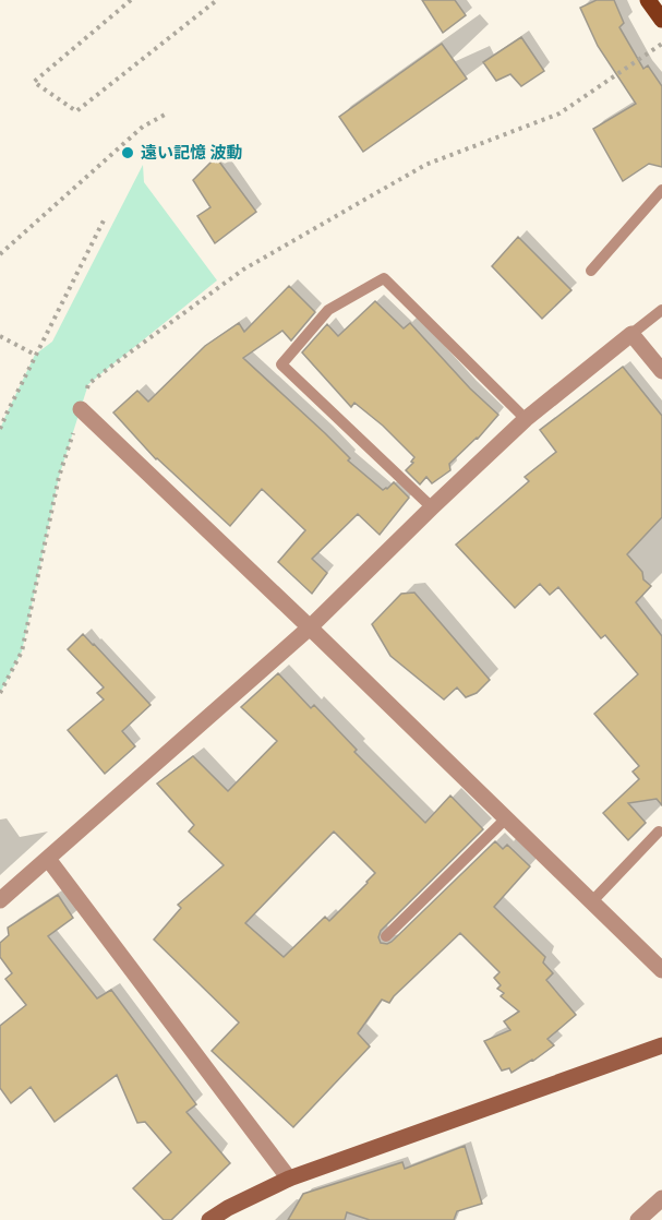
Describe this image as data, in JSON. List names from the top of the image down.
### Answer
{
  "places": ["遠い記憶 波動"]
}
